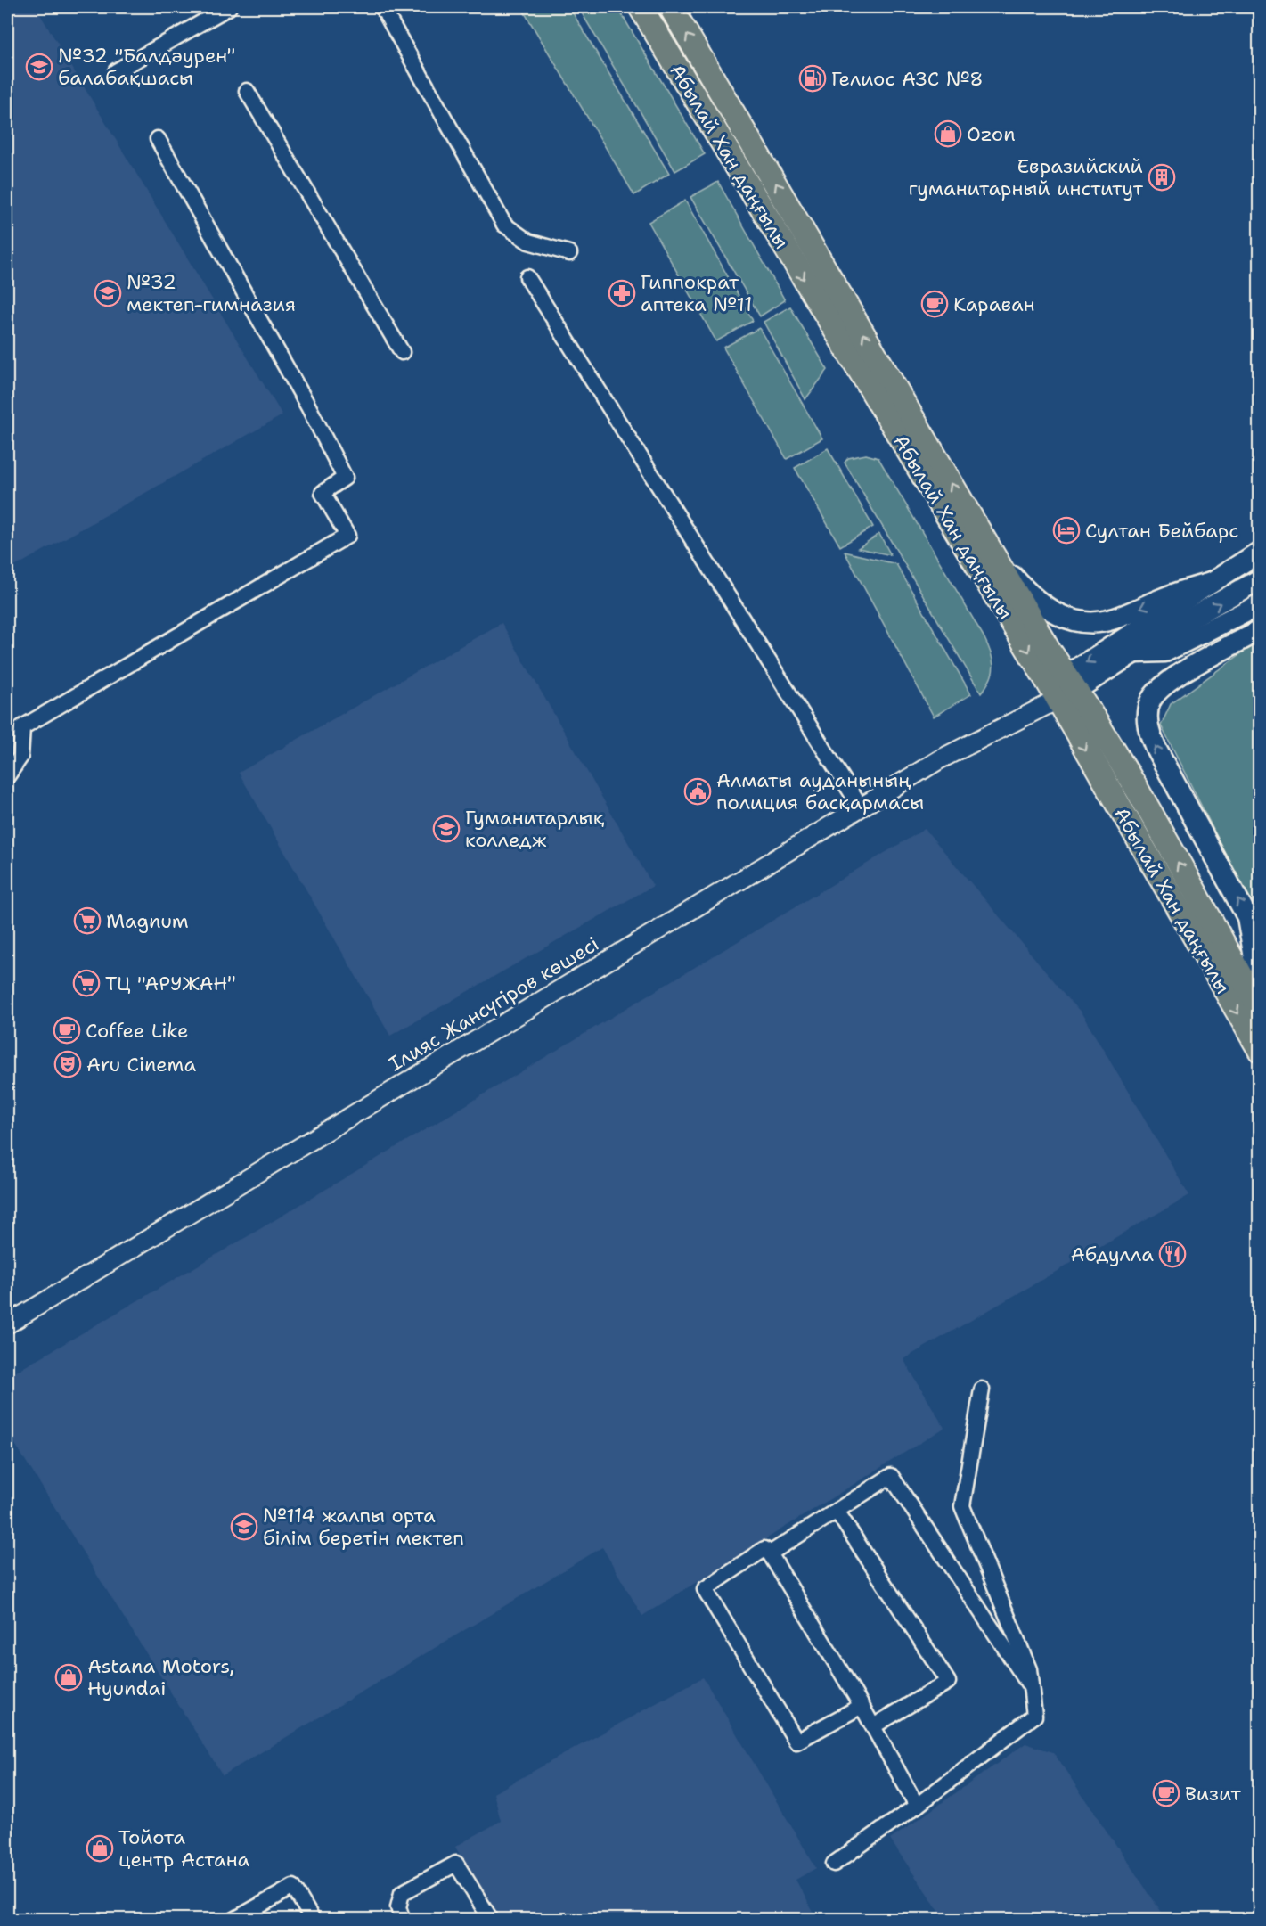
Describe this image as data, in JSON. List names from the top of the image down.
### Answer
{
  "streets": {
    "main road": ["Абылай Хан даңғылы"],
    "street": ["Ілияс Жансүгіров көшесі"]
  },
  "crossings": [
    ["Абылай Хан даңғылы", "Ілияс Жансүгіров көшесі"]
  ],
  "places": {
    "school or university": [
      "№32 \"Балдәурен\" балабақшасы",
      "№32 мектеп-гимназия",
      "Гуманитарлық колледж",
      "№114 жалпы орта білім беретін мектеп"
    ],
    "fuel station": ["Гелиос АЗС №8"],
    "shop": ["Ozon", "Astana Motors, Hyundai", "Тойота центр Астана"],
    "building": ["Евразийский гуманитарный институт"],
    "pharmacy": ["Гиппократ аптека №11"],
    "cafe": ["Караван", "Coffee Like", "Визит"],
    "hotel": ["Султан Бейбарс"],
    "public building": ["Алматы ауданының полиция басқармасы"],
    "supermarket": ["Magnum", "ТЦ \"АРУЖАН\""],
    "theatre": ["Aru Cinema"],
    "restaurant": ["Абдулла"]
  }
}
